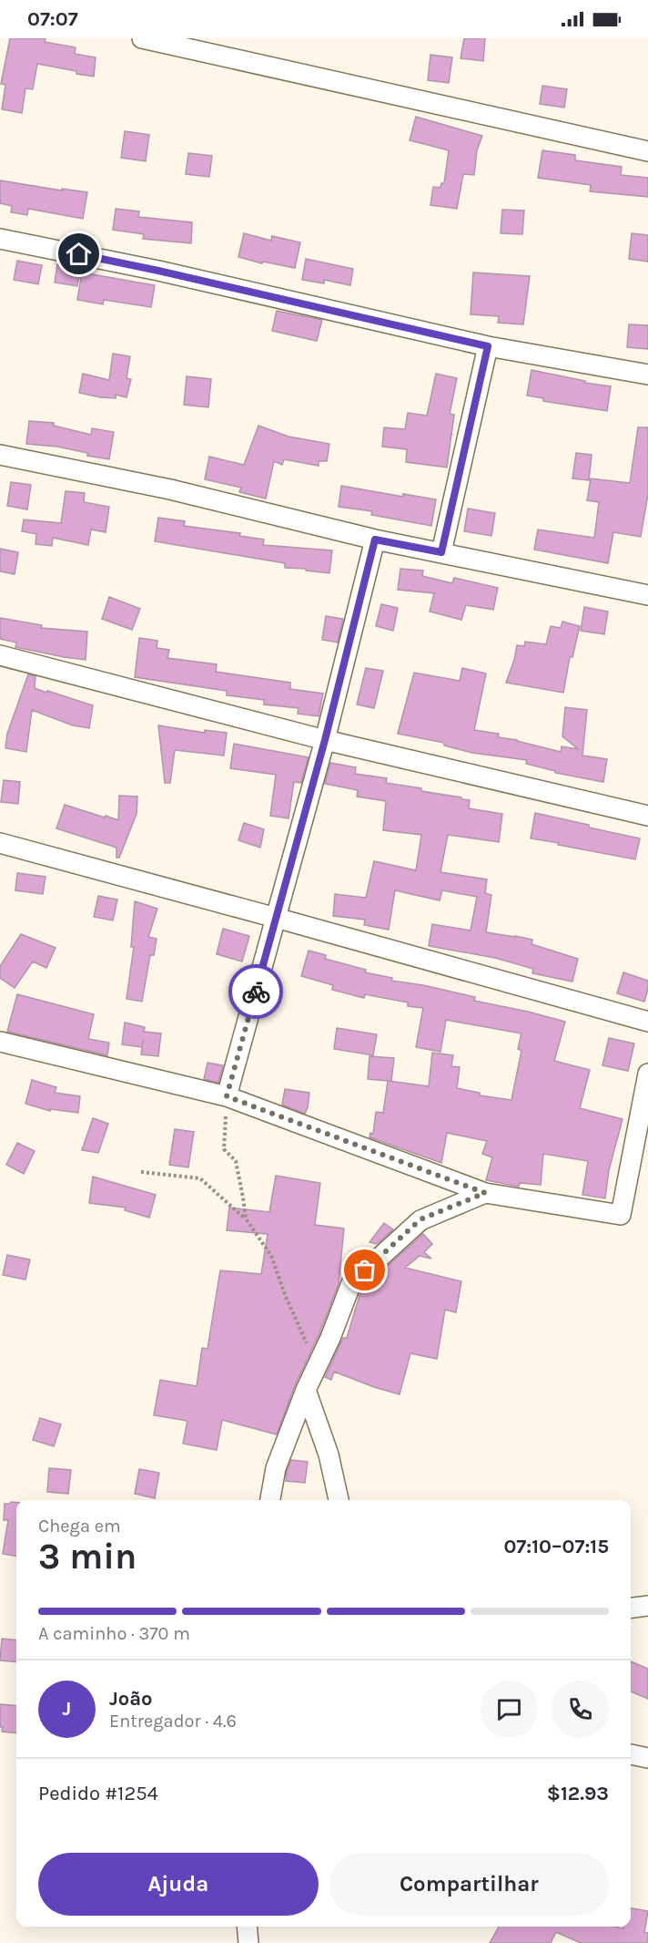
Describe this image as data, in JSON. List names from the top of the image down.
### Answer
{
  "page": {
    "status": "07:07",
    "heading": ["3 min", "Chega em", "07:10–07:15"],
    "panel": [
      "João",
      "Entregador · 4.6",
      "Pedido #1254",
      "$12.93"
    ],
    "bar": "A caminho · 370 m",
    "round": "J",
    "buttons": ["Ajuda", "Compartilhar"]
  }
}
